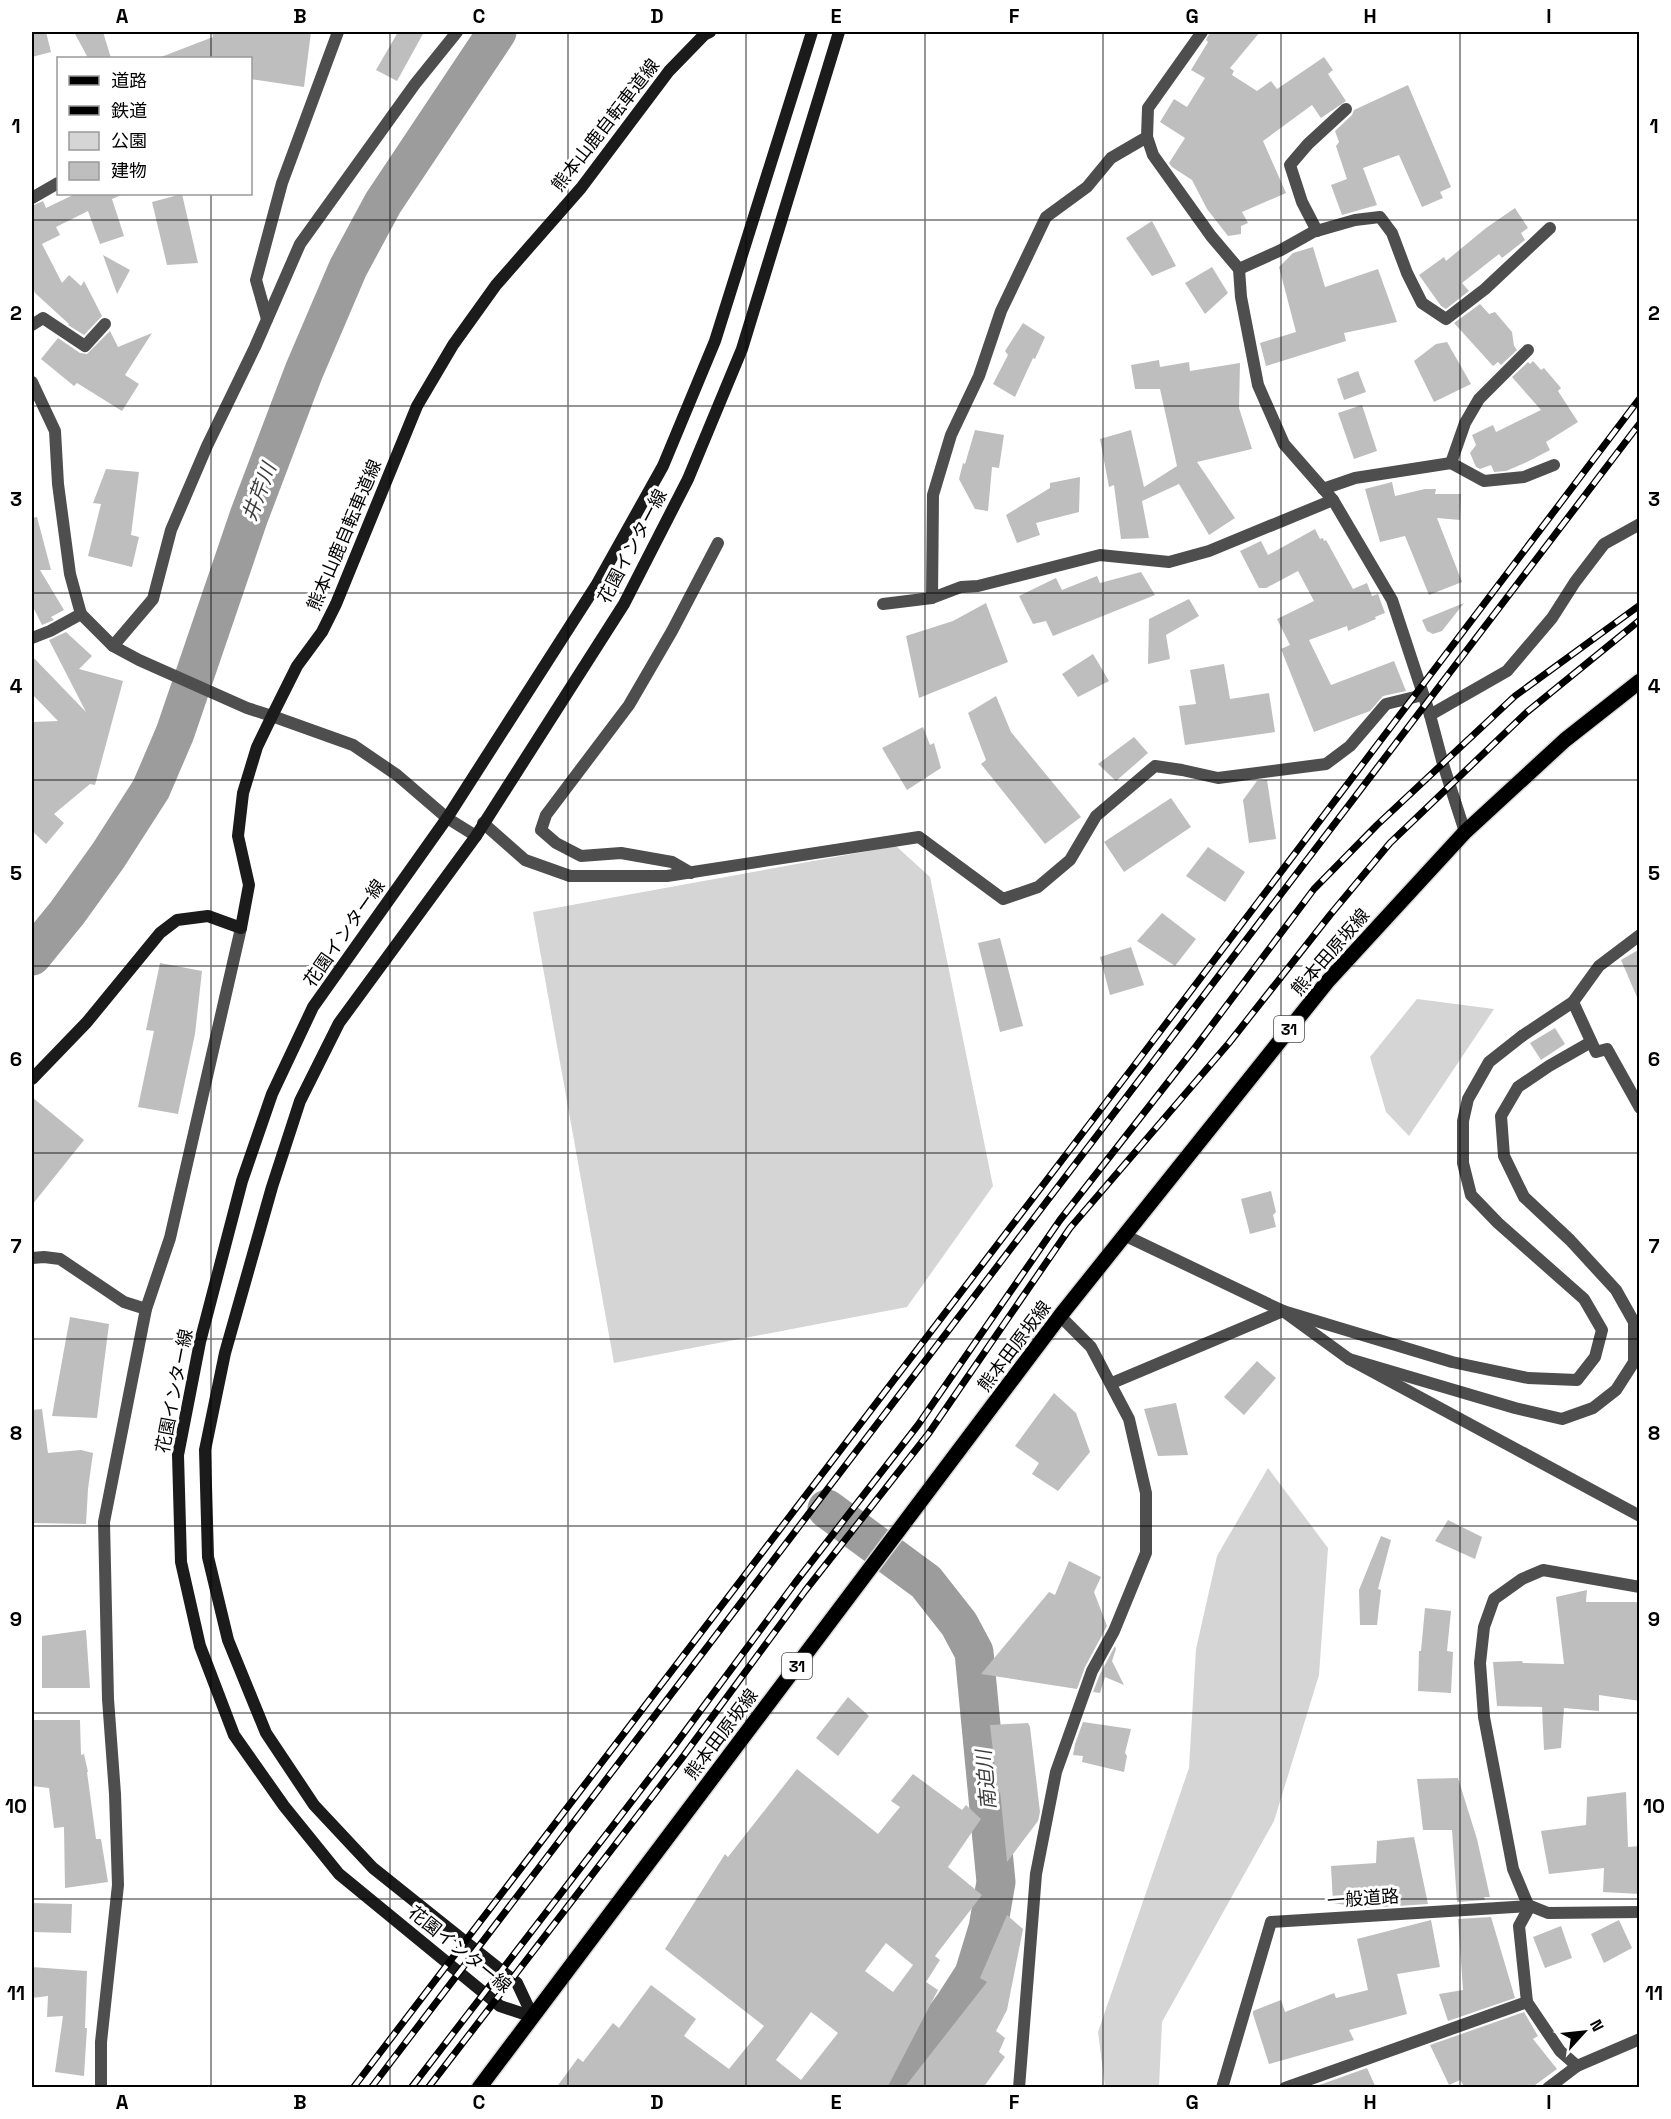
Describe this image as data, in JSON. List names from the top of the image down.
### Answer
{
  "streets": {
    "main road": [
      "熊本山鹿自転車道線",
      "花園インター線",
      "熊本田原坂線",
      "31"
    ],
    "street": ["一般道路"]
  },
  "crossings": [
    ["花園インター線", "熊本田原坂線"]
  ],
  "water": ["井芹川", "南迫川"],
  "legend": [
    "道路",
    "鉄道",
    "公園",
    "建物"
  ],
  "north": "top right",
  "grid": {
    "columns": [
      "A",
      "B",
      "C",
      "D",
      "E",
      "F",
      "G",
      "H",
      "I"
    ],
    "rows": [
      "1",
      "2",
      "3",
      "4",
      "5",
      "6",
      "7",
      "8",
      "9",
      "10",
      "11"
    ]
  }
}
